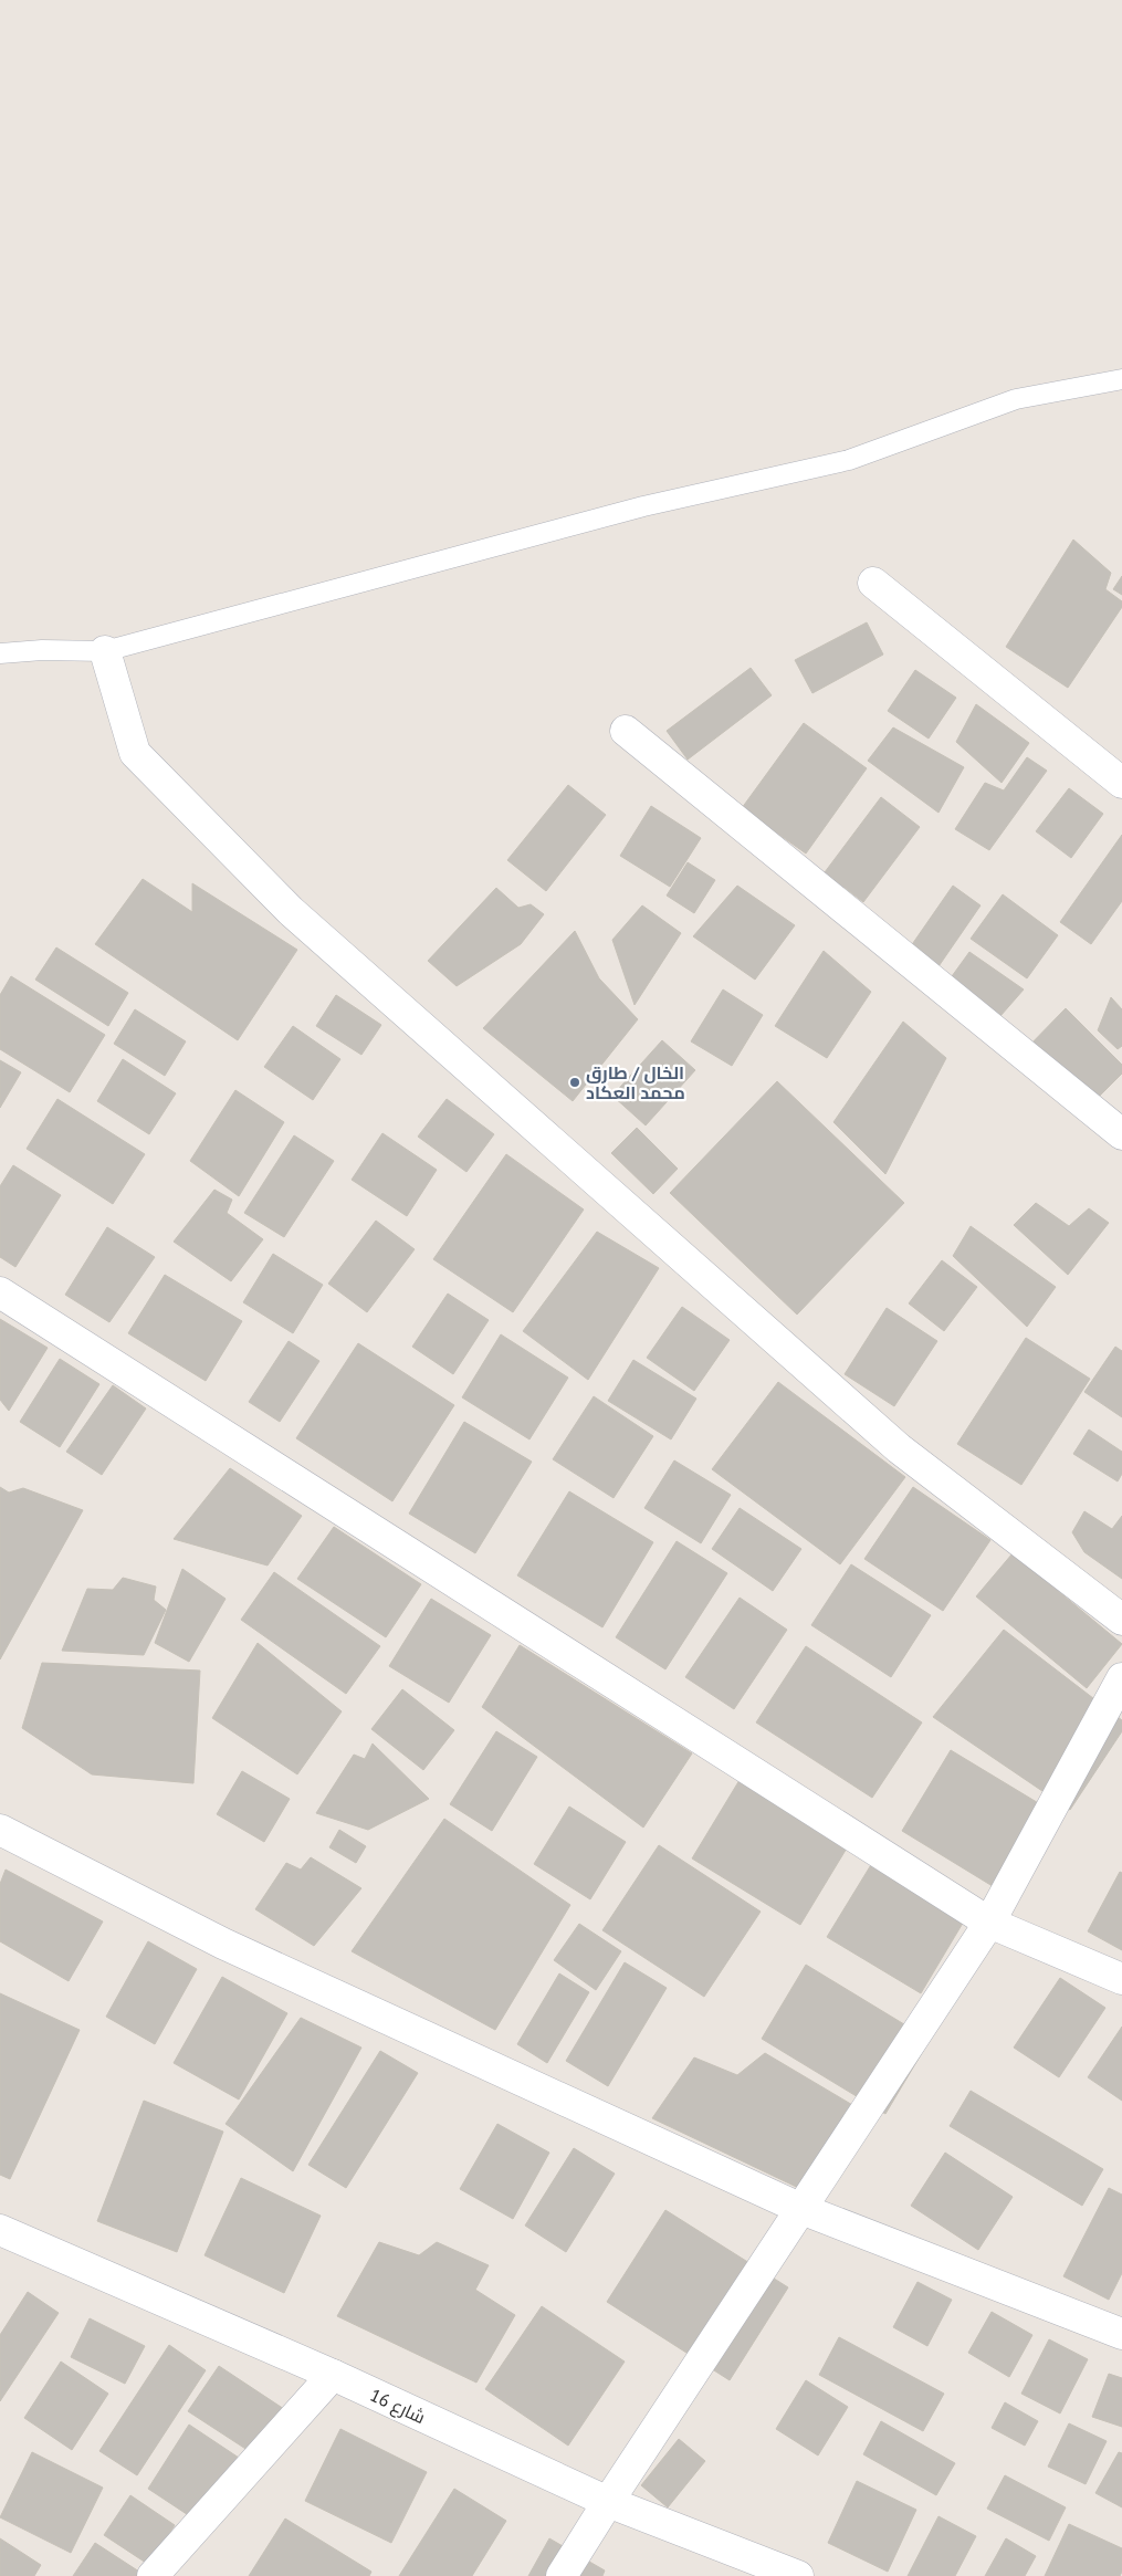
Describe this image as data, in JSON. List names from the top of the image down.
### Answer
{
  "streets": {
    "street": ["شارع 16"]
  },
  "places": ["الخال / طارق محمد العكاد"]
}
